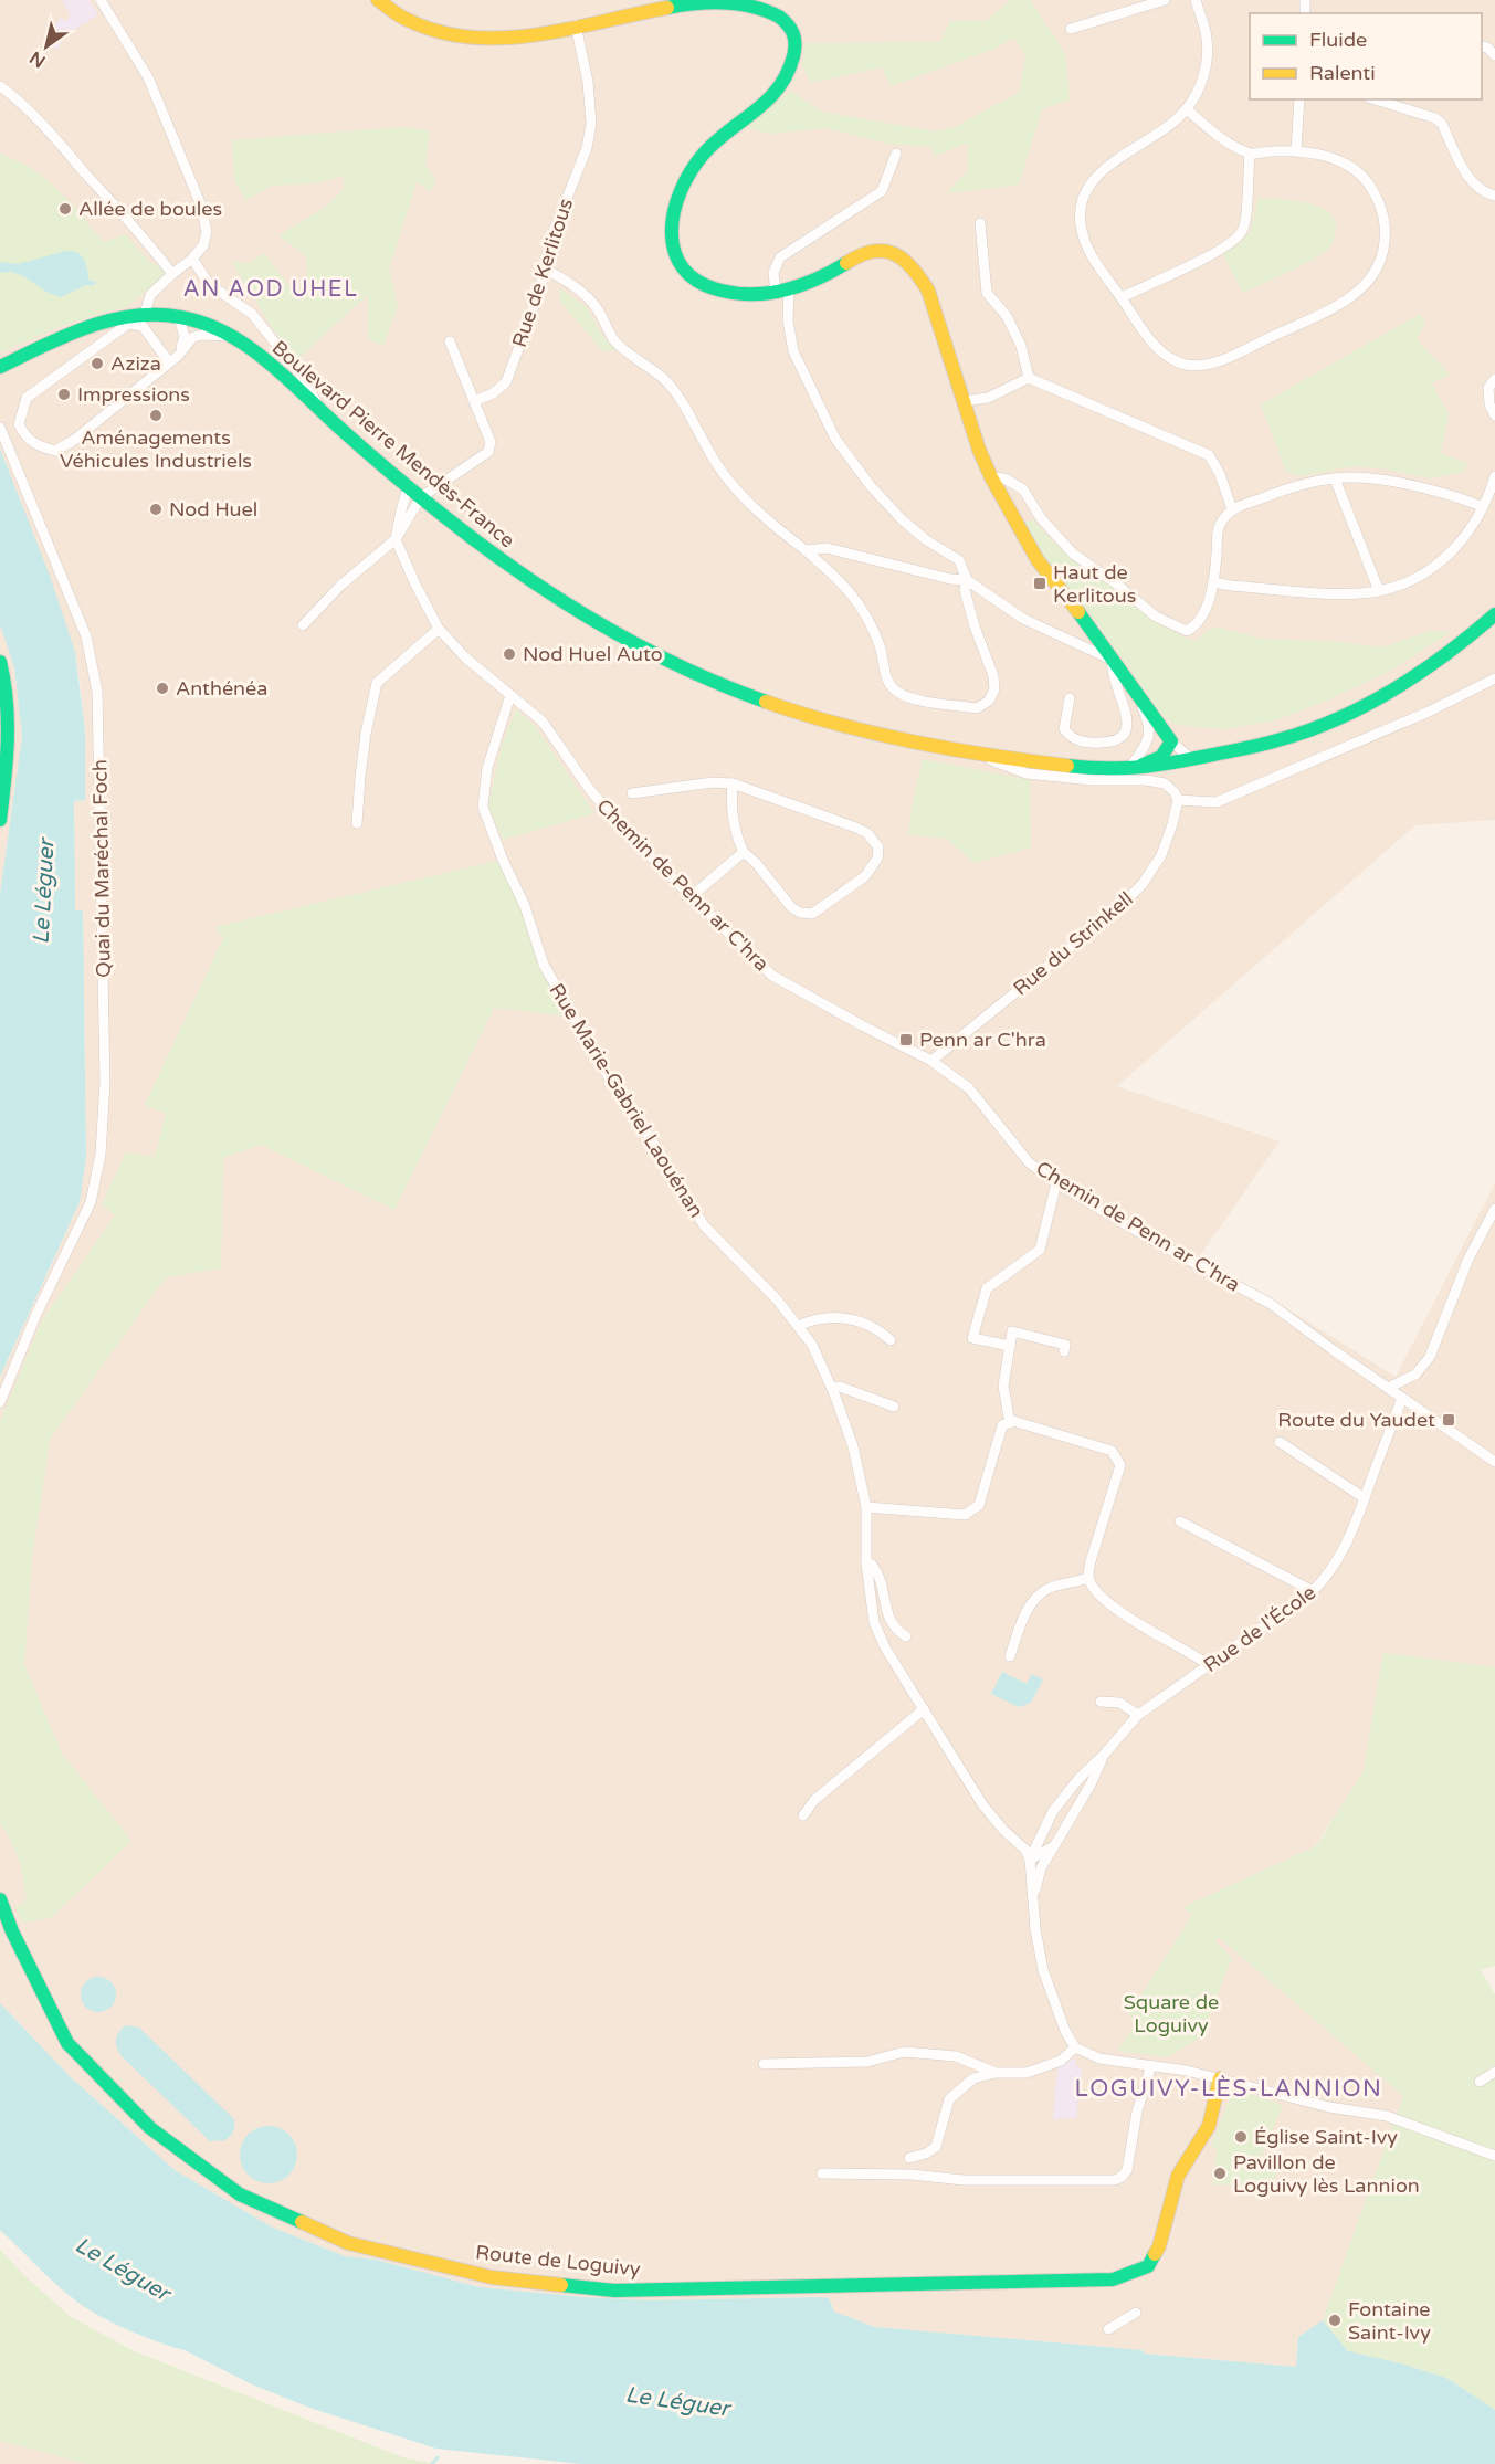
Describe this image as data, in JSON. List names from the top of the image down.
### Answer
{
  "streets": {
    "street": [
      "Rue de Kerlitous",
      "Boulevard Pierre Mendès-France",
      "Quai du Maréchal Foch",
      "Chemin de Penn ar C'hra",
      "Rue du Strinkell",
      "Rue Marie-Gabriel Laouénan",
      "Rue de l'École",
      "Route de Loguivy"
    ]
  },
  "crossings": [
    ["Chemin de Penn ar C'hra", "Rue du Strinkell"],
    ["Chemin de Penn ar C'hra", "Rue Marie-Gabriel Laouénan"],
    ["Chemin de Penn ar C'hra", "Rue de l'École"],
    ["Rue Marie-Gabriel Laouénan", "Rue de l'École"]
  ],
  "districts": ["AN AOD UHEL", "LOGUIVY-LÈS-LANNION"],
  "water": ["Le Léguer"],
  "parks": ["Square de Loguivy"],
  "places": {
    "other": [
      "Allée de boules",
      "Aziza",
      "Impressions",
      "Aménagements Véhicules Industriels",
      "Nod Huel",
      "Nod Huel Auto",
      "Anthénéa",
      "Église Saint-Ivy",
      "Pavillon de Loguivy lès Lannion",
      "Fontaine Saint-Ivy"
    ],
    "transit": ["Haut de Kerlitous", "Penn ar C'hra", "Route du Yaudet"]
  },
  "legend": ["Fluide", "Ralenti"],
  "north": "bottom left"
}
